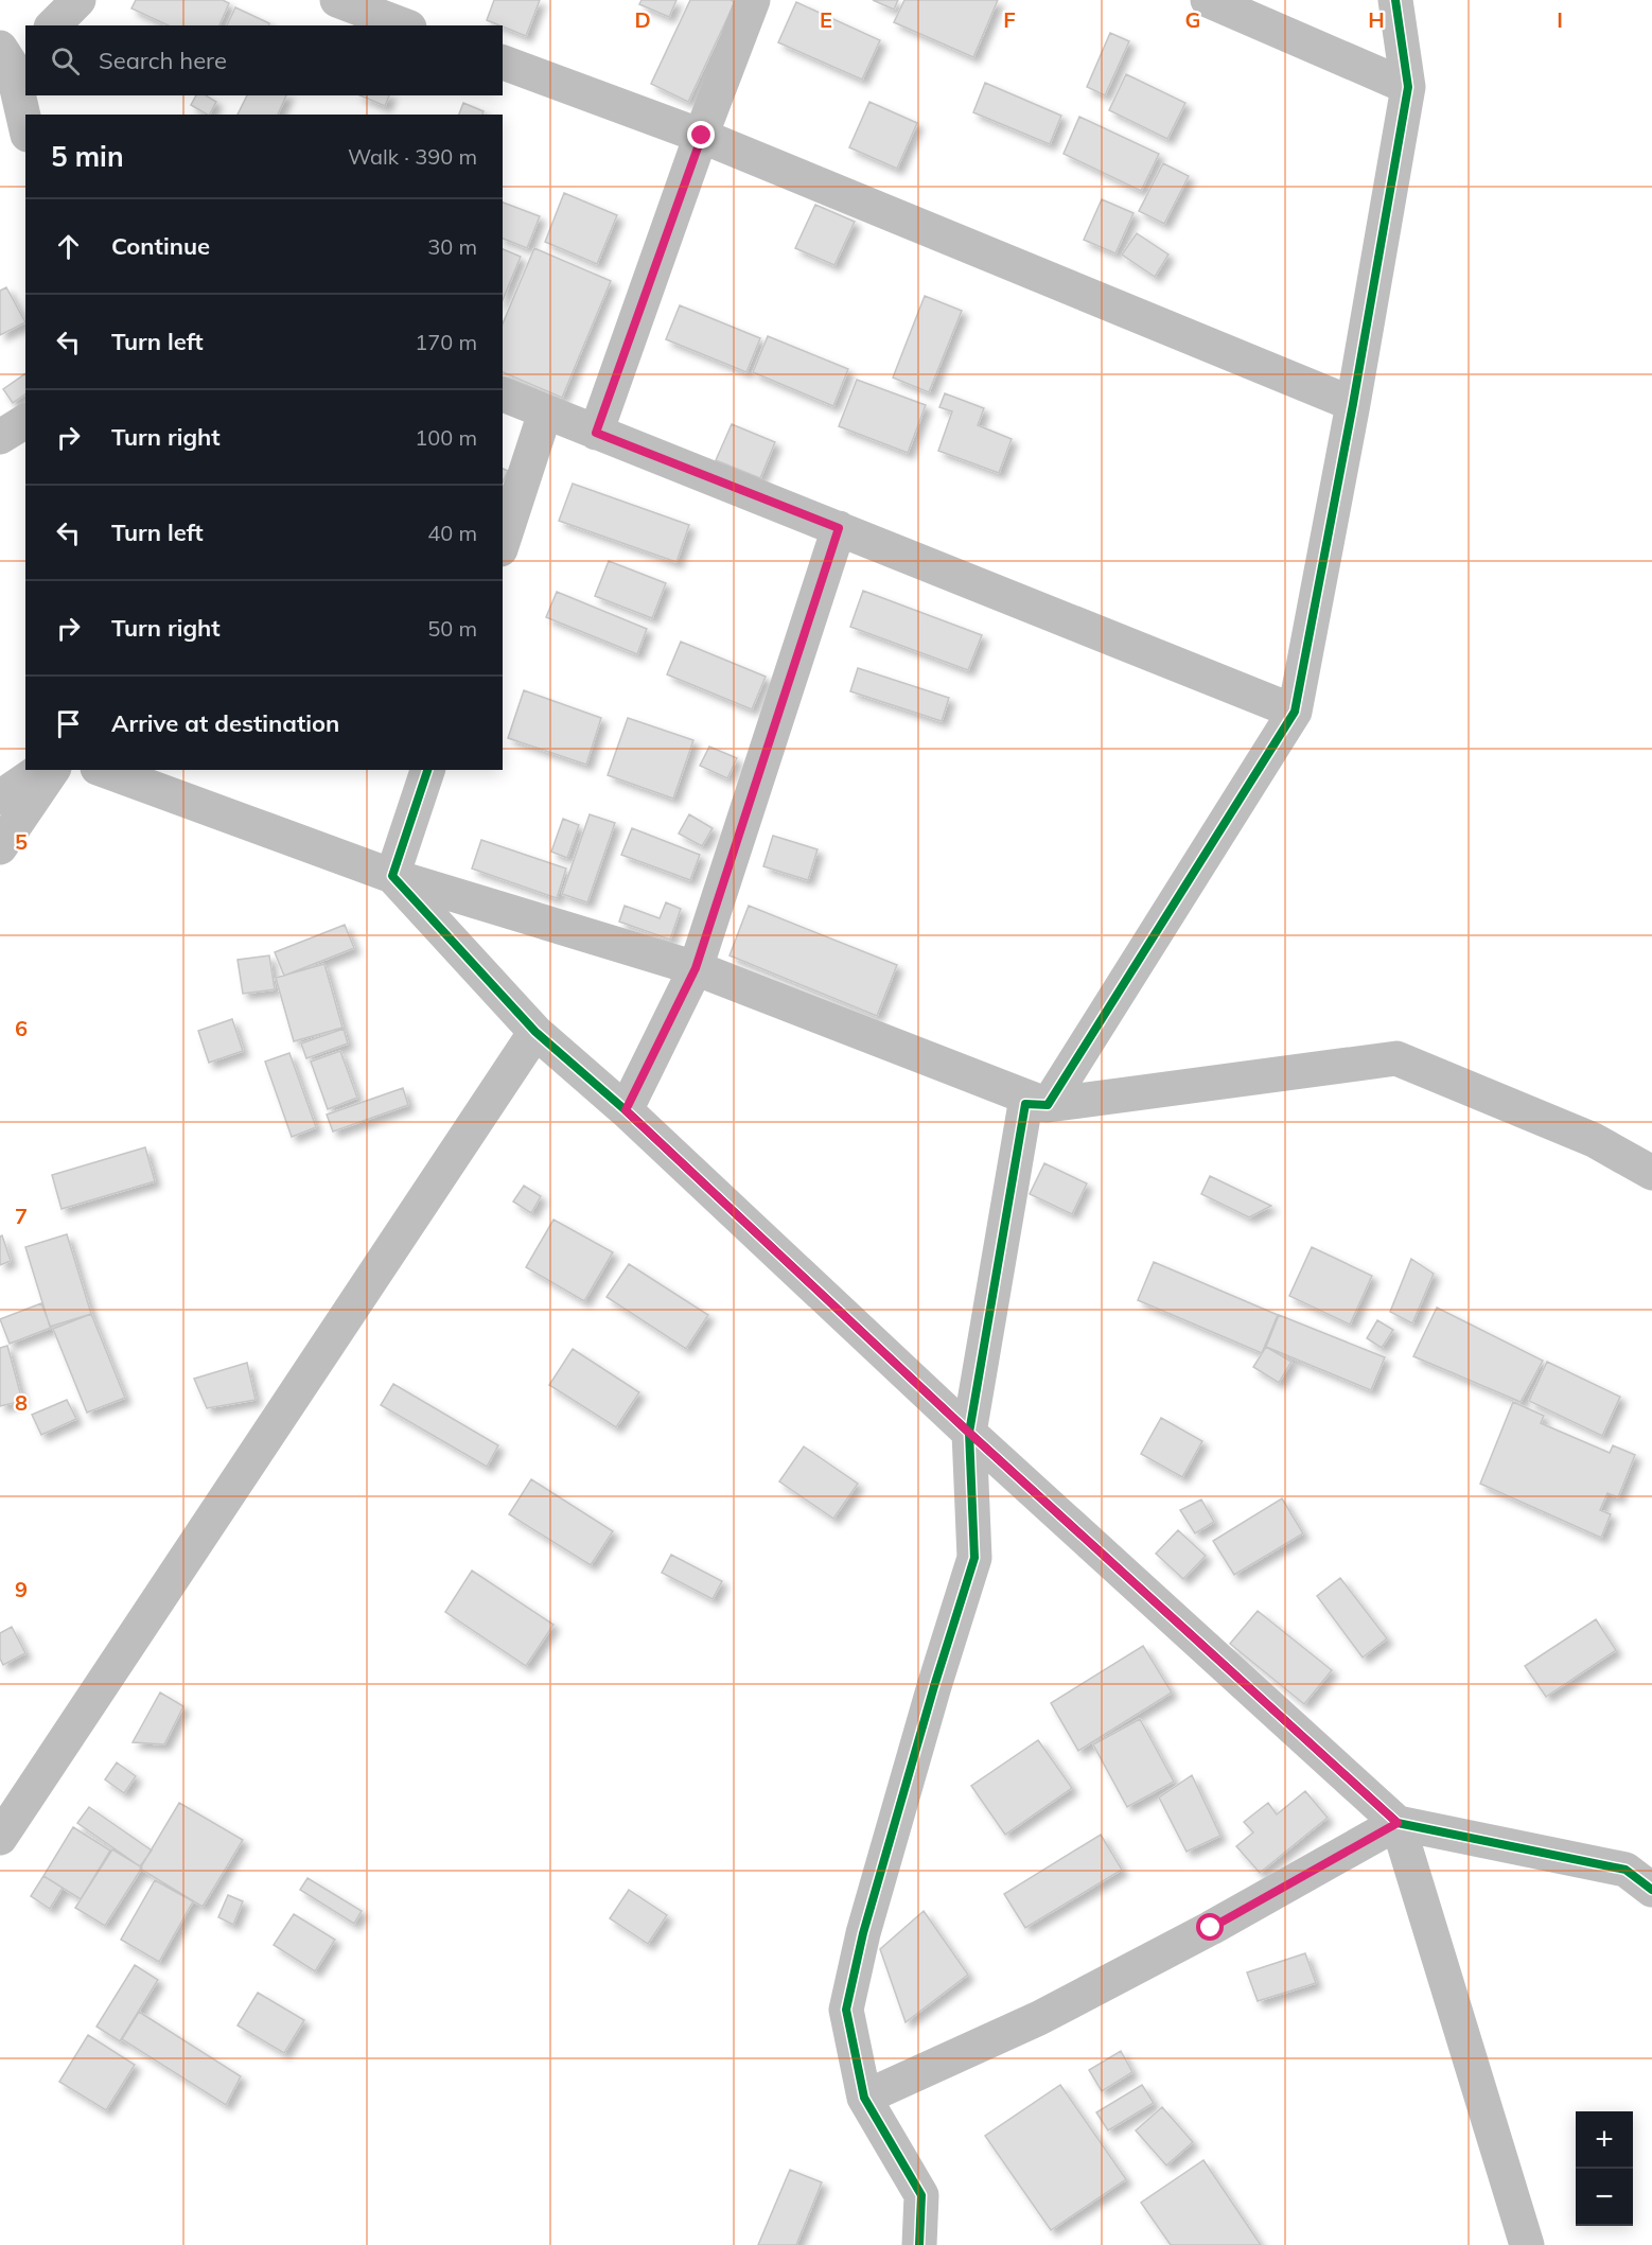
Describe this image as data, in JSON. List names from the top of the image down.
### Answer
{
  "page": {
    "search": "Search here",
    "heading": ["5 min", "Walk · 390 m"],
    "list": [
      ["Continue", "30 m"],
      ["Turn left", "170 m"],
      ["Turn right", "100 m"],
      ["Turn left", "40 m"],
      ["Turn right", "50 m"],
      "Arrive at destination"
    ],
    "map_buttons": ["+", "−"]
  },
  "grid": {
    "columns": [
      "D",
      "E",
      "F",
      "G",
      "H",
      "I"
    ],
    "rows": [
      "5",
      "6",
      "7",
      "8",
      "9"
    ]
  }
}
